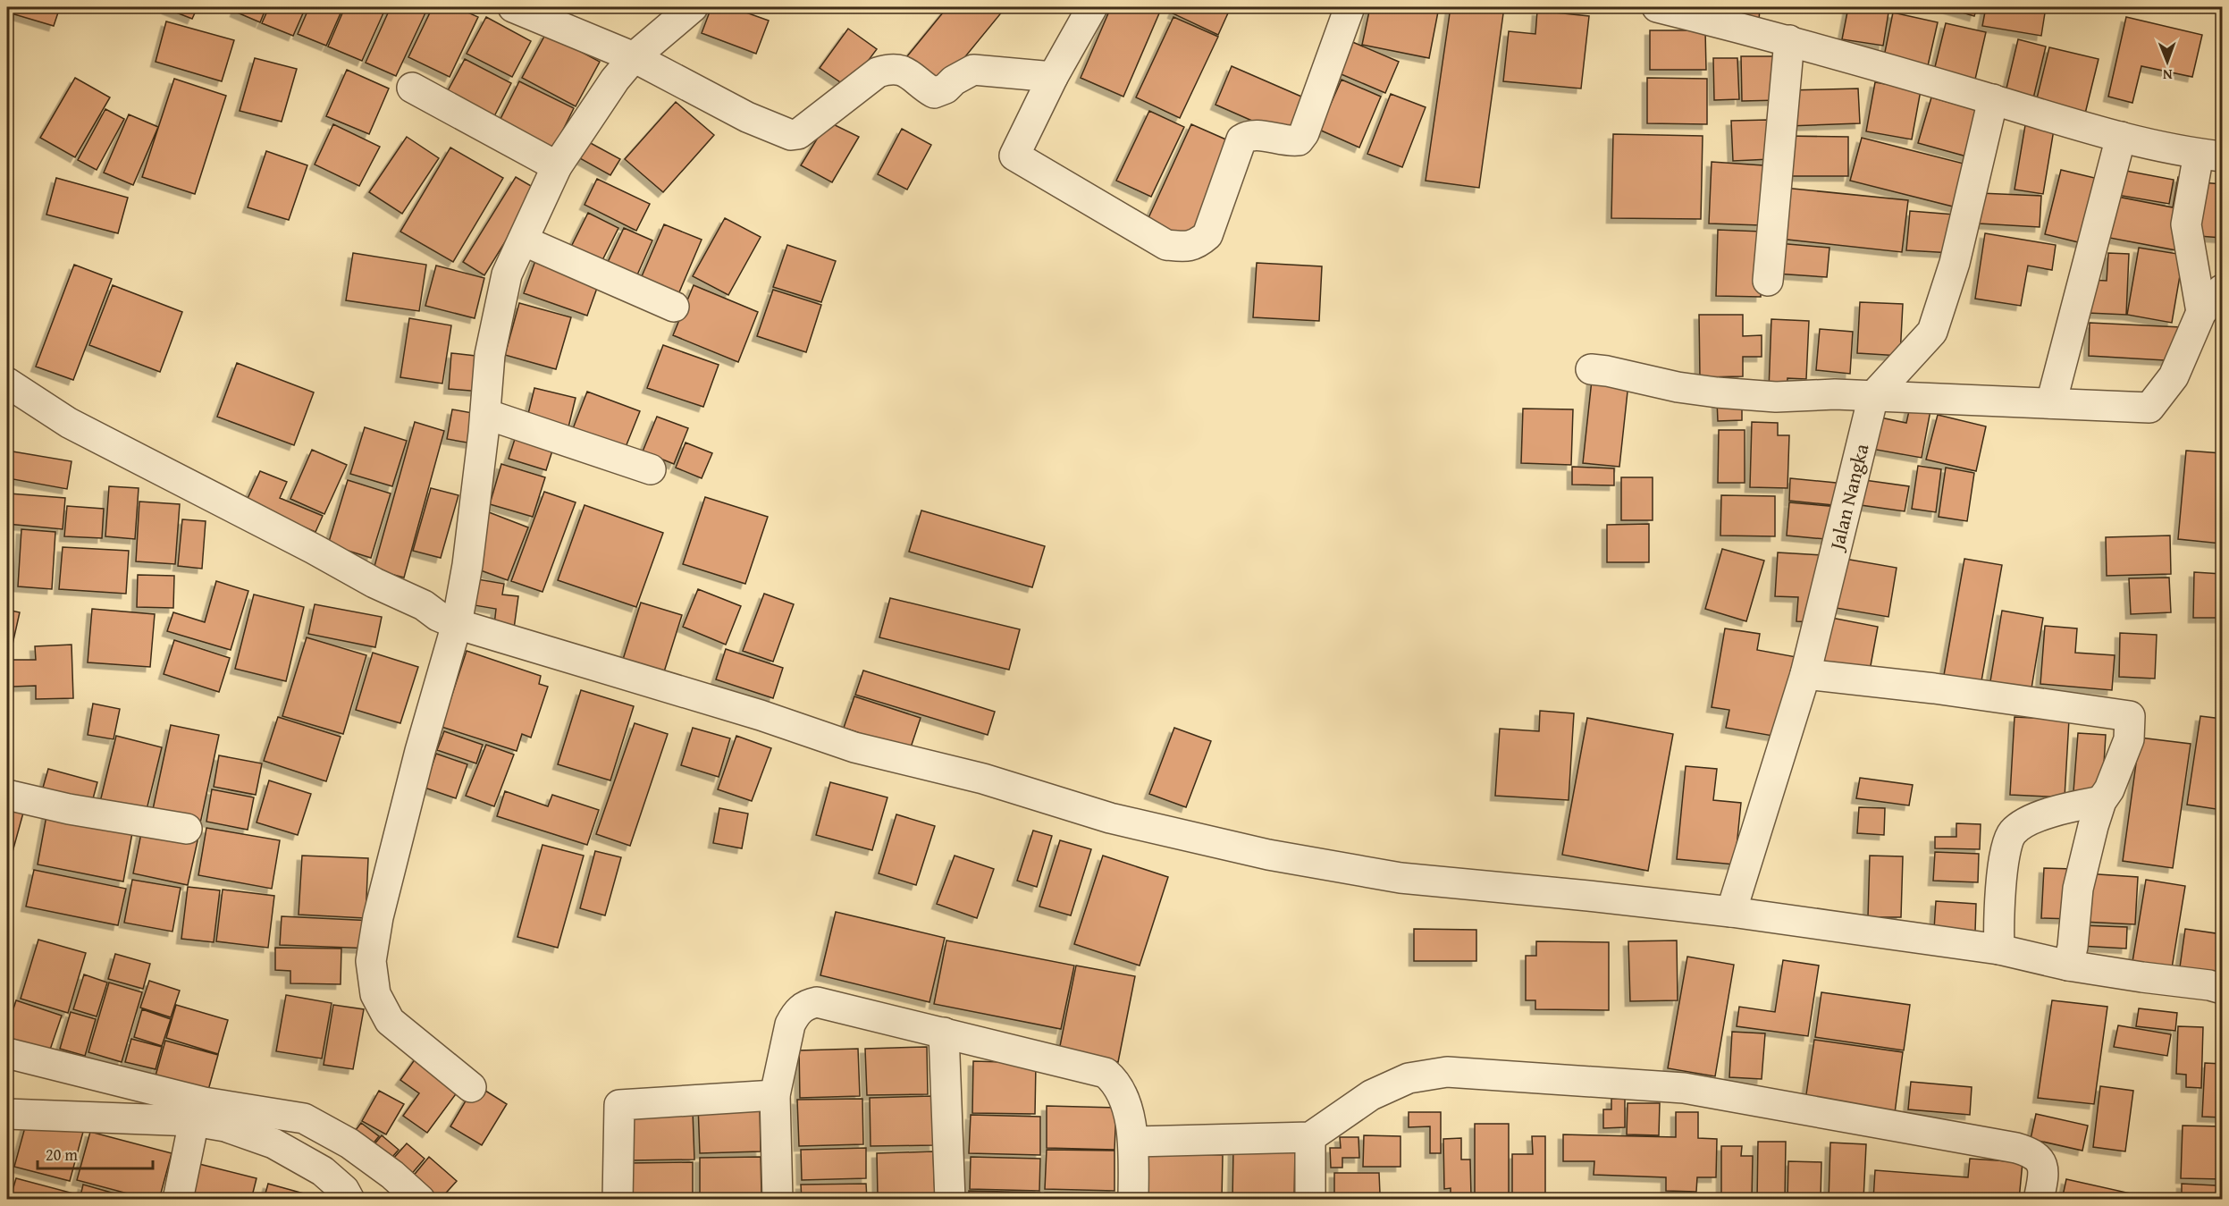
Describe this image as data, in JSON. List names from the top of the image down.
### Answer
{
  "streets": {
    "street": ["Jalan Nangka"]
  },
  "scale_bar": "20 m",
  "north": "bottom"
}
